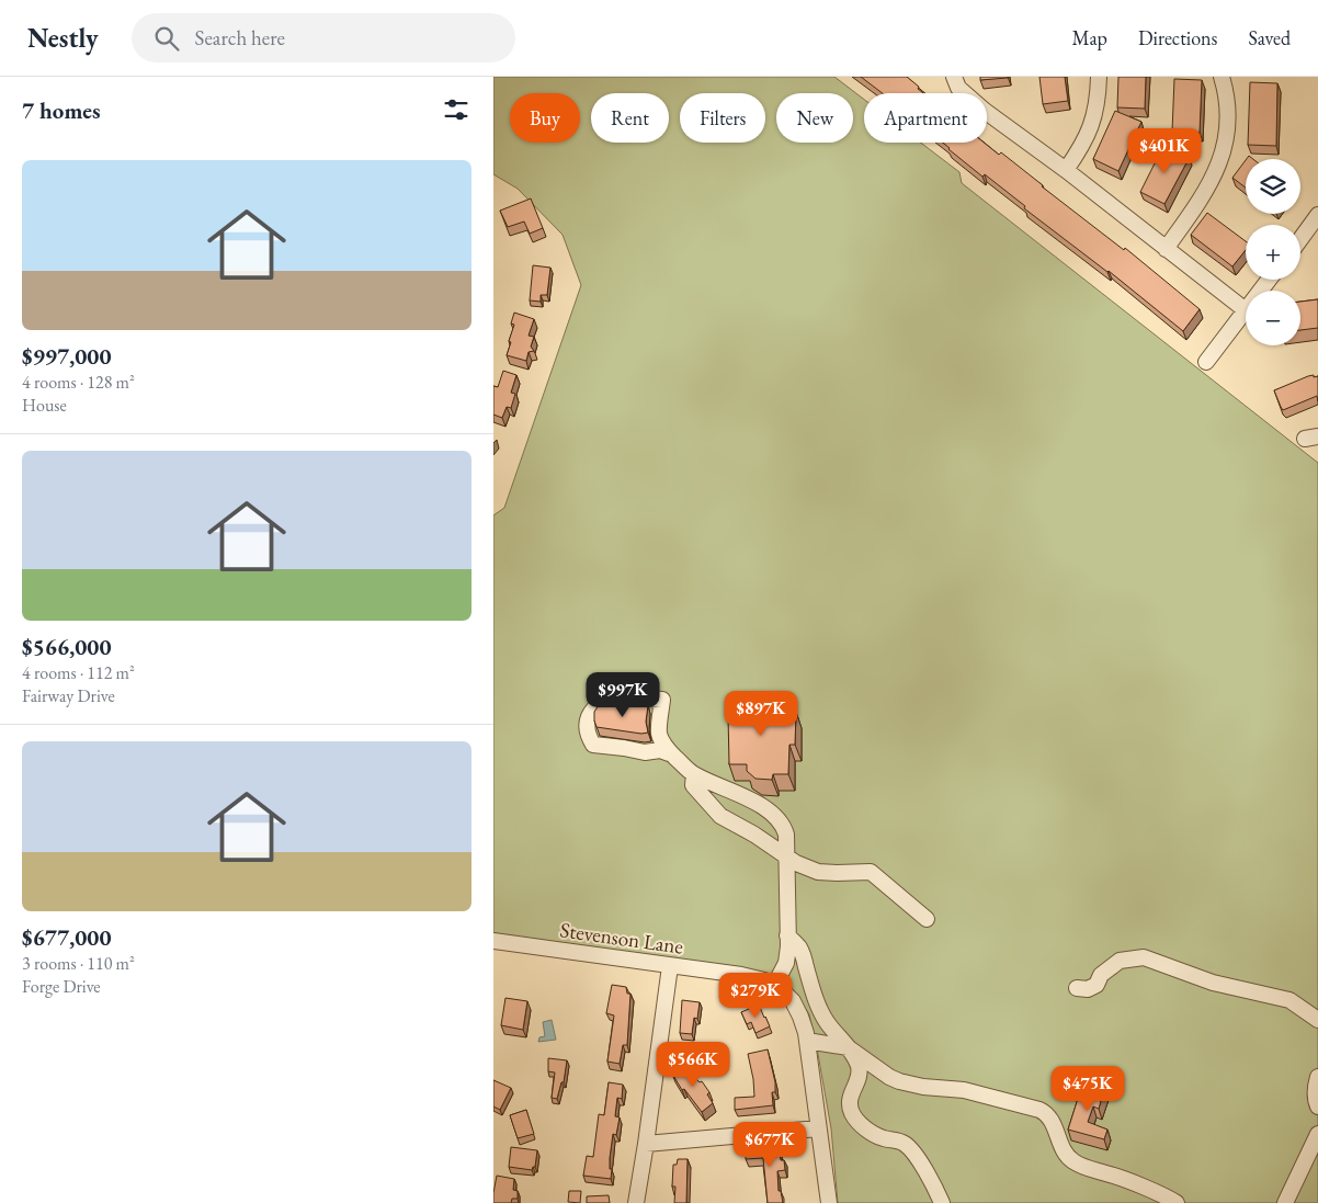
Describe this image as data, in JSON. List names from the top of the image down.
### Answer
{
  "streets": {
    "street": ["Stevenson Lane"]
  },
  "page": {
    "header": "Nestly",
    "search": "Search here",
    "nav": ["Map", "Directions", "Saved"],
    "heading": "7 homes",
    "chip": [
      "Buy",
      "Rent",
      "Filters",
      "New",
      "Apartment"
    ],
    "price": [
      "$401K",
      "$997K",
      "$897K",
      "$279K",
      "$566K",
      "$475K",
      "$677K"
    ],
    "list": [
      {
        "name": "$997,000",
        "note": "4 rooms · 128 m² · House"
      },
      {
        "name": "$566,000",
        "note": "4 rooms · 112 m² · Fairway Drive"
      },
      {
        "name": "$677,000",
        "note": "3 rooms · 110 m² · Forge Drive"
      }
    ],
    "map_buttons": ["+", "−"]
  }
}
